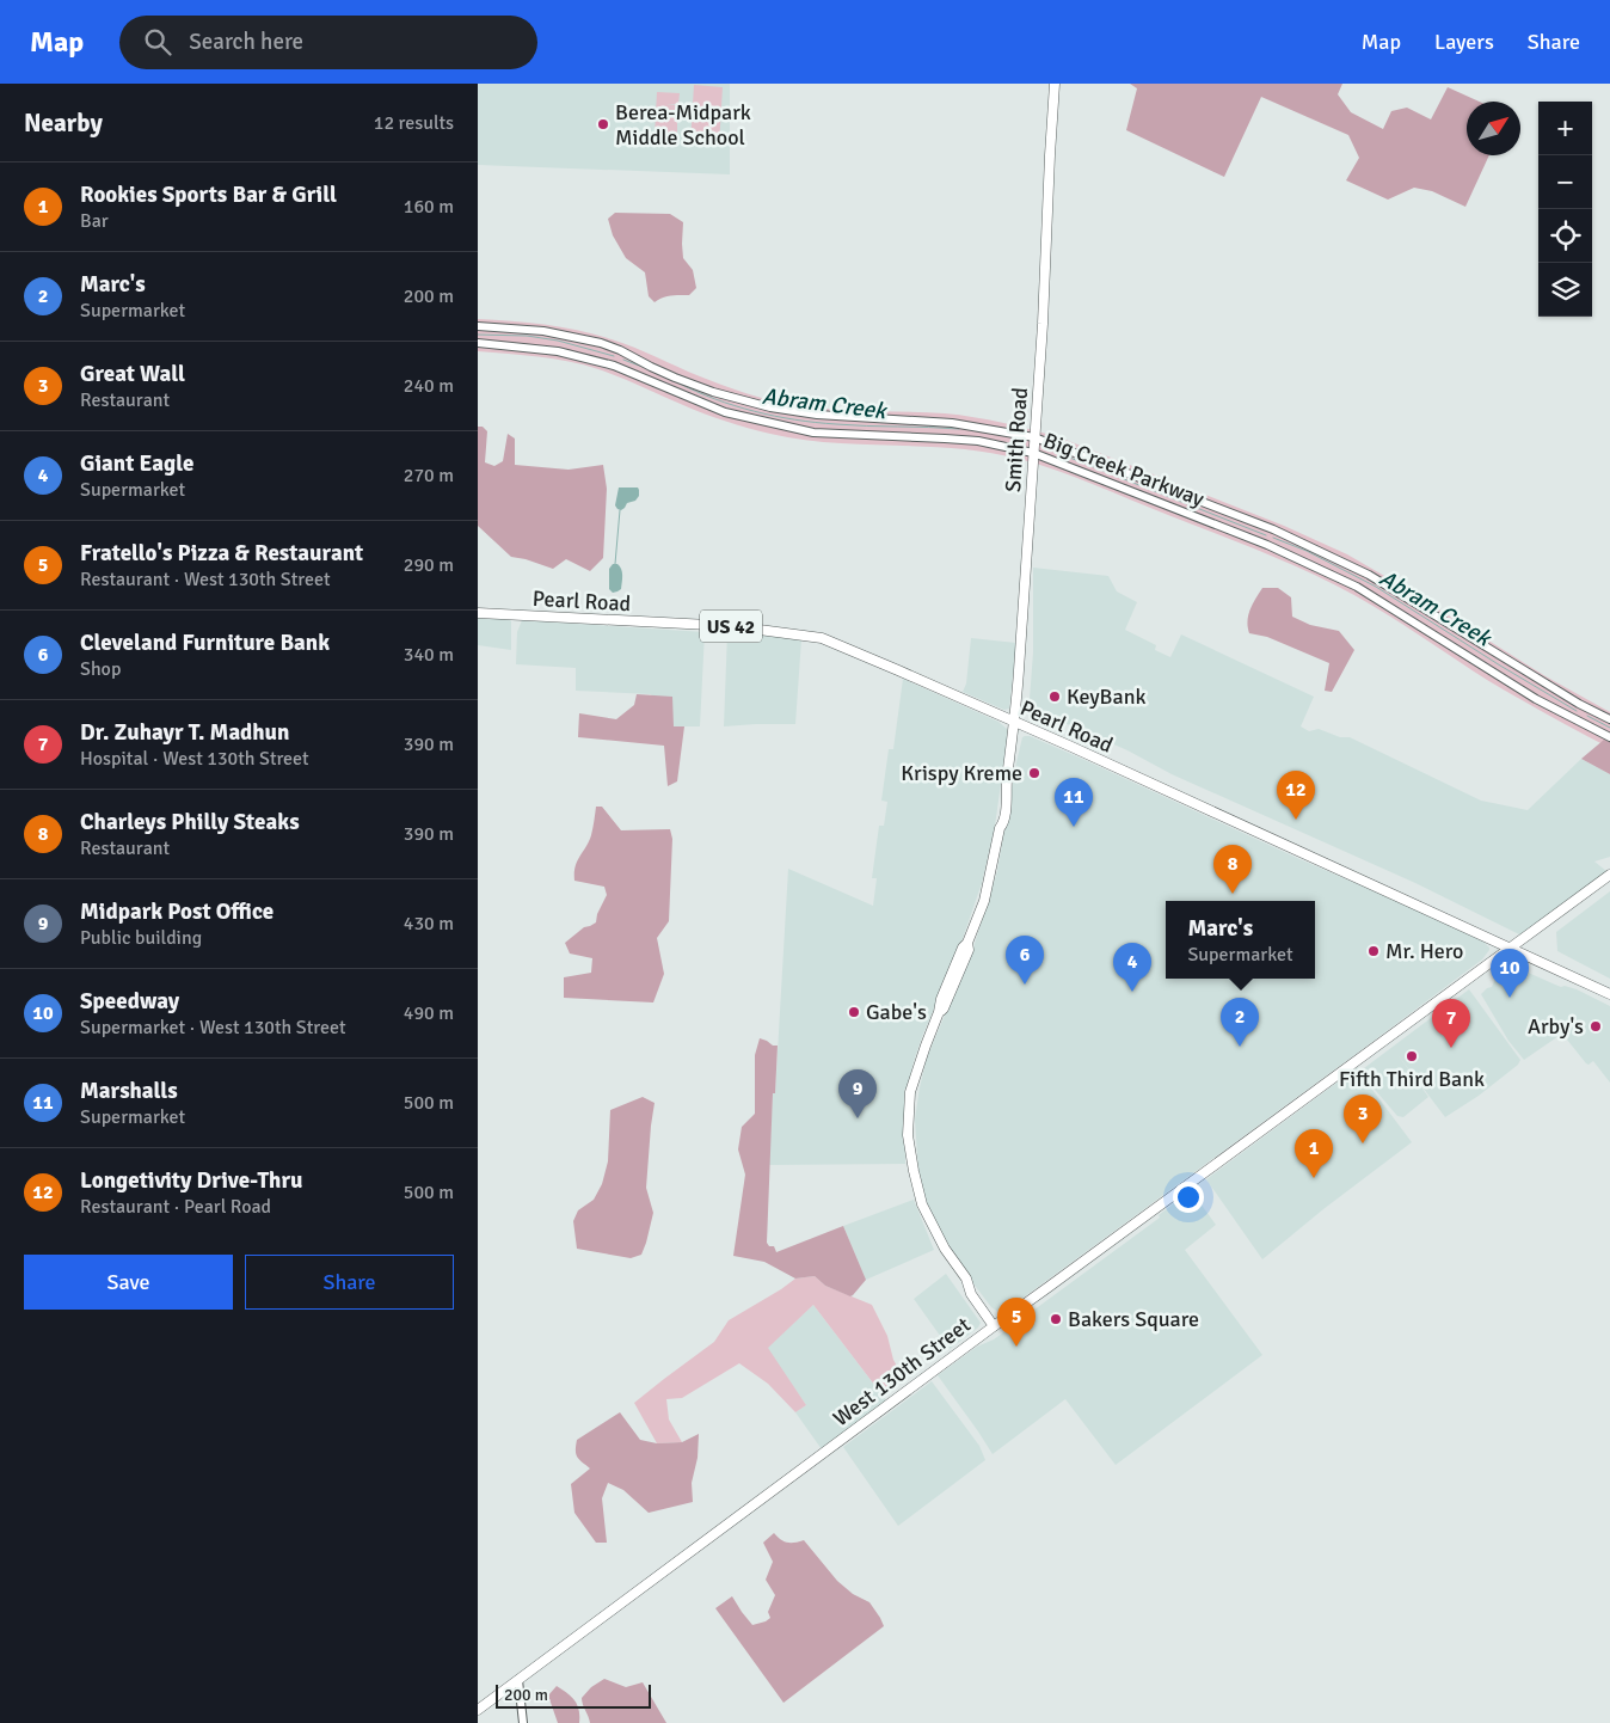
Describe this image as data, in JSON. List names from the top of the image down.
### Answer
{
  "streets": {
    "main road": [
      "Smith Road",
      "Pearl Road",
      "US 42",
      "West 130th Street"
    ],
    "street": ["Big Creek Parkway"]
  },
  "crossings": [
    ["Smith Road", "Big Creek Parkway"],
    ["Smith Road", "Pearl Road"],
    ["Smith Road", "West 130th Street"],
    ["Pearl Road", "West 130th Street"]
  ],
  "water": ["Abram Creek"],
  "places": [
    "Berea-Midpark Middle School",
    "KeyBank",
    "Krispy Kreme",
    "Mr. Hero",
    "Gabe's",
    "Arby's",
    "Fifth Third Bank",
    "Bakers Square"
  ],
  "scale_bar": "200 m",
  "north": "top right",
  "page": {
    "header": "Map",
    "search": "Search here",
    "nav": ["Map", "Layers", "Share"],
    "heading": ["Nearby", "12 results"],
    "map_buttons": ["+", "−"],
    "list": [
      {
        "mark": "1",
        "name": "Rookies Sports Bar & Grill",
        "note": "Bar",
        "value": "160 m"
      },
      {
        "mark": "2",
        "name": "Marc's",
        "note": "Supermarket",
        "value": "200 m"
      },
      {
        "mark": "3",
        "name": "Great Wall",
        "note": "Restaurant",
        "value": "240 m"
      },
      {
        "mark": "4",
        "name": "Giant Eagle",
        "note": "Supermarket",
        "value": "270 m"
      },
      {
        "mark": "5",
        "name": "Fratello's Pizza & Restaurant",
        "note": "Restaurant · West 130th Street",
        "value": "290 m"
      },
      {
        "mark": "6",
        "name": "Cleveland Furniture Bank",
        "note": "Shop",
        "value": "340 m"
      },
      {
        "mark": "7",
        "name": "Dr. Zuhayr T. Madhun",
        "note": "Hospital · West 130th Street",
        "value": "390 m"
      },
      {
        "mark": "8",
        "name": "Charleys Philly Steaks",
        "note": "Restaurant",
        "value": "390 m"
      },
      {
        "mark": "9",
        "name": "Midpark Post Office",
        "note": "Public building",
        "value": "430 m"
      },
      {
        "mark": "10",
        "name": "Speedway",
        "note": "Supermarket · West 130th Street",
        "value": "490 m"
      },
      {
        "mark": "11",
        "name": "Marshalls",
        "note": "Supermarket",
        "value": "500 m"
      },
      {
        "mark": "12",
        "name": "Longetivity Drive-Thru",
        "note": "Restaurant · Pearl Road",
        "value": "500 m"
      }
    ],
    "pins": [
      "12",
      "11",
      "8",
      "6",
      "4",
      "10",
      "2",
      "7",
      "9",
      "3",
      "1",
      "5"
    ],
    "popup": ["Marc's", "Supermarket"],
    "buttons": ["Save", "Share"],
    "scale": "200 m"
  }
}
